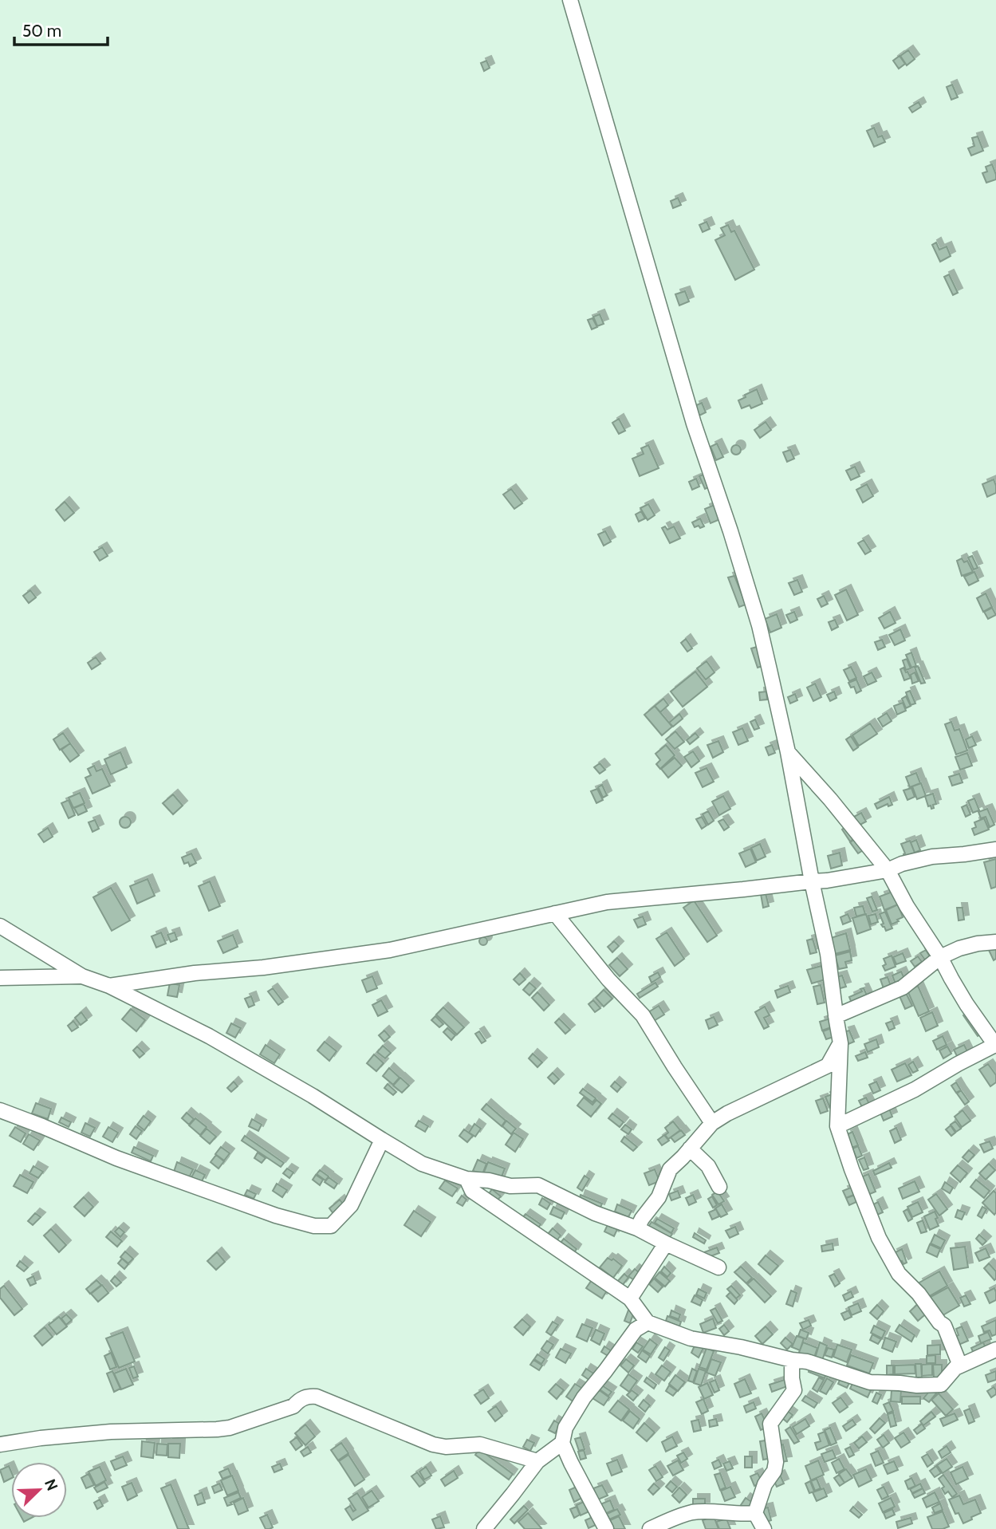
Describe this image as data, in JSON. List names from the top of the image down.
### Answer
{
  "scale_bar": "50 m",
  "north": "top right"
}
